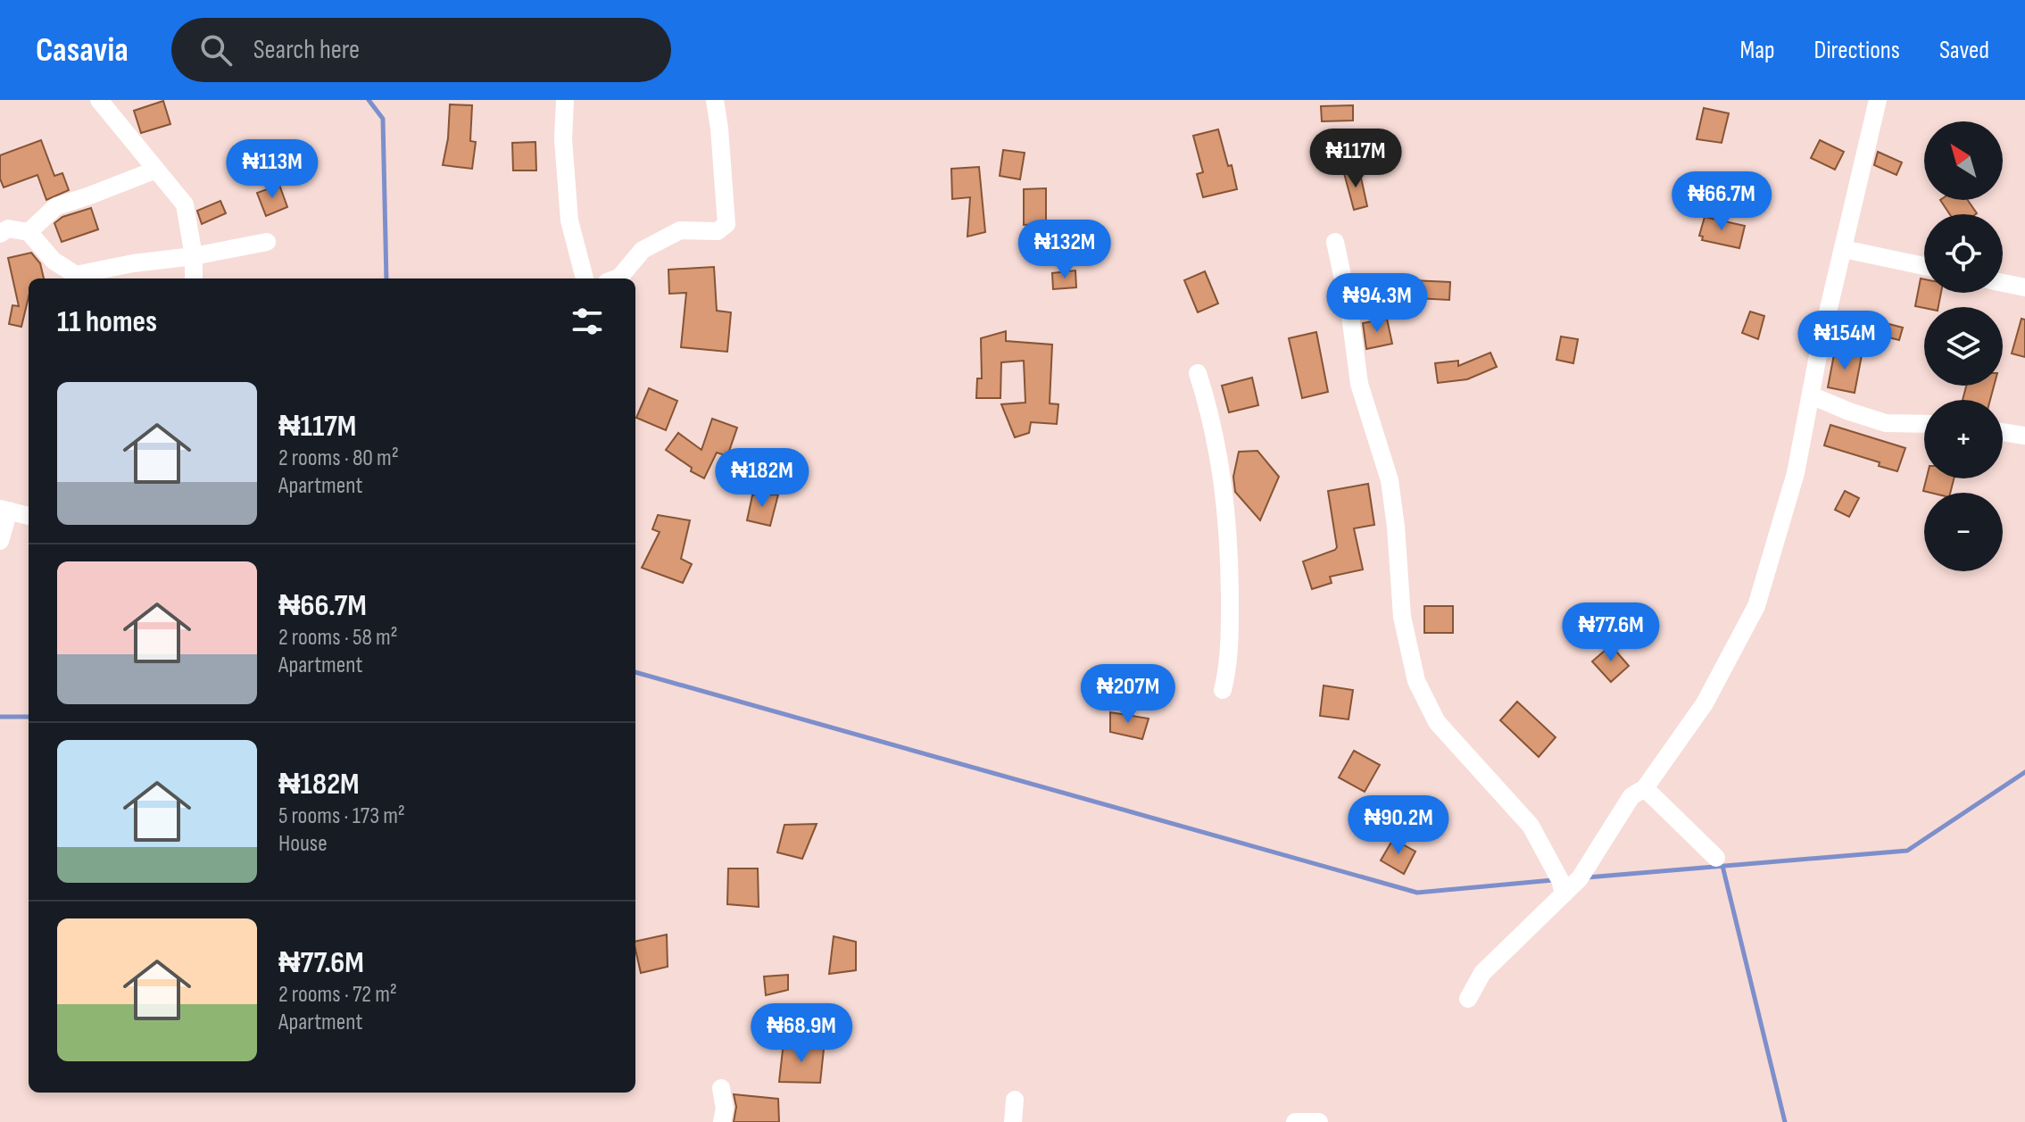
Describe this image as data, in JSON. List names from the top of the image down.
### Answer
{
  "north": "top left",
  "page": {
    "header": "Casavia",
    "search": "Search here",
    "nav": ["Map", "Directions", "Saved"],
    "map_buttons": ["+", "−"],
    "price": [
      "₦117M",
      "₦113M",
      "₦66.7M",
      "₦132M",
      "₦94.3M",
      "₦154M",
      "₦182M",
      "₦77.6M",
      "₦207M",
      "₦90.2M",
      "₦68.9M"
    ],
    "heading": "11 homes",
    "list": [
      {
        "name": "₦117M",
        "note": "2 rooms · 80 m² · Apartment"
      },
      {
        "name": "₦66.7M",
        "note": "2 rooms · 58 m² · Apartment"
      },
      {
        "name": "₦182M",
        "note": "5 rooms · 173 m² · House"
      },
      {
        "name": "₦77.6M",
        "note": "2 rooms · 72 m² · Apartment"
      }
    ]
  }
}
